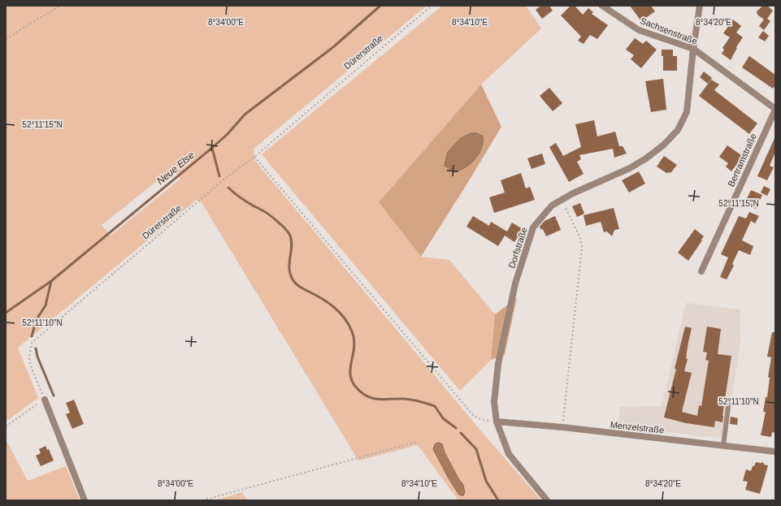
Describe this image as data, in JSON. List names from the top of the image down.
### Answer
{
  "streets": {
    "street": [
      "Sachsenstraße",
      "Bertramstraße",
      "Dorfstraße",
      "Menzelstraße"
    ],
    "path": ["Dürerstraße"]
  },
  "crossings": [
    ["Sachsenstraße", "Bertramstraße"],
    ["Sachsenstraße", "Dorfstraße"],
    ["Dorfstraße", "Menzelstraße"]
  ],
  "water": ["Neue Else"],
  "coordinates": [
    "8°34'00\"E",
    "8°34'10\"E",
    "8°34'20\"E",
    "52°11'15\"N",
    "52°11'10\"N"
  ]
}
